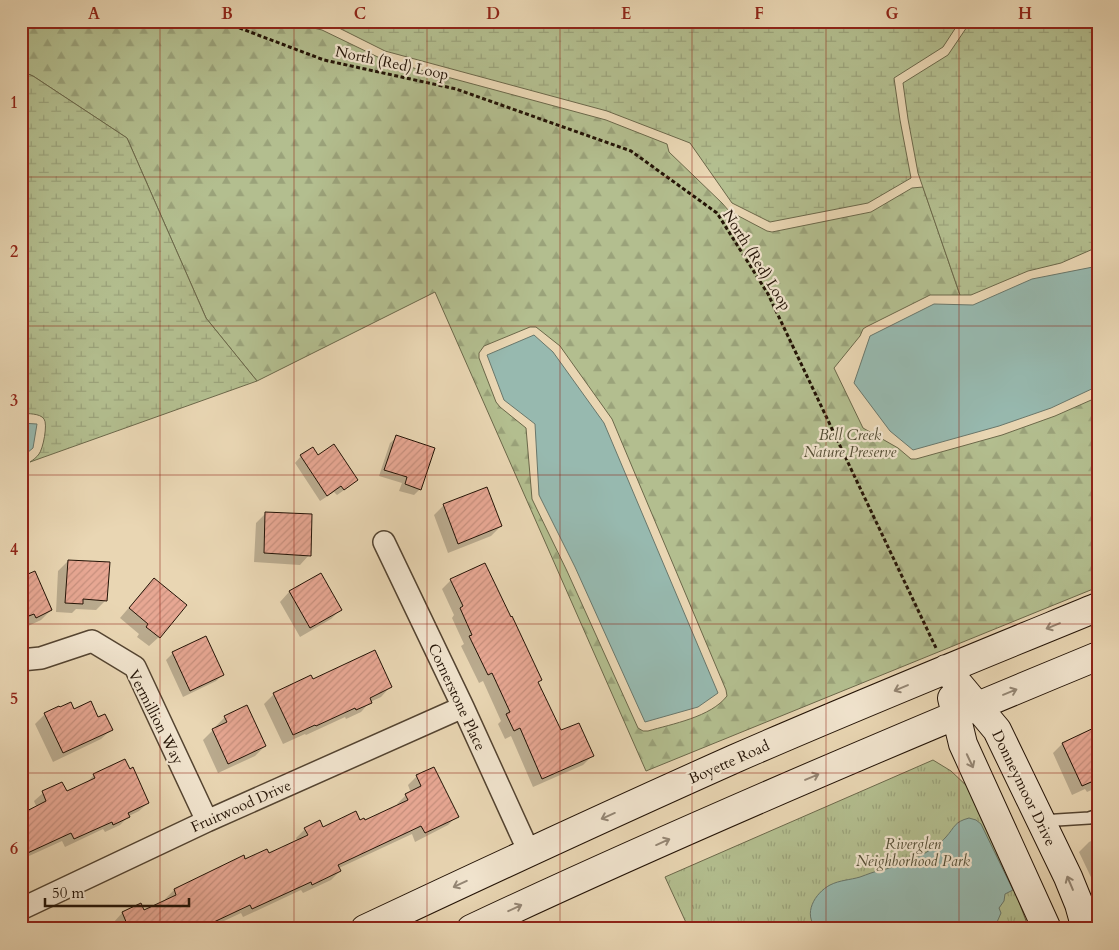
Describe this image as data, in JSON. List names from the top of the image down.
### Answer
{
  "streets": {
    "main road": ["Boyette Road", "Donneymoor Drive"],
    "street": ["Cornerstone Place", "Vermillion Way", "Fruitwood Drive"],
    "path": ["North (Red) Loop"]
  },
  "crossings": [
    ["Cornerstone Place", "Boyette Road"],
    ["Cornerstone Place", "Fruitwood Drive"],
    ["Vermillion Way", "Fruitwood Drive"],
    ["Boyette Road", "Donneymoor Drive"]
  ],
  "parks": ["Bell Creek Nature Preserve", "Riverglen Neighborhood Park"],
  "scale_bar": "50 m",
  "grid": {
    "columns": [
      "A",
      "B",
      "C",
      "D",
      "E",
      "F",
      "G",
      "H"
    ],
    "rows": [
      "1",
      "2",
      "3",
      "4",
      "5",
      "6"
    ]
  }
}
